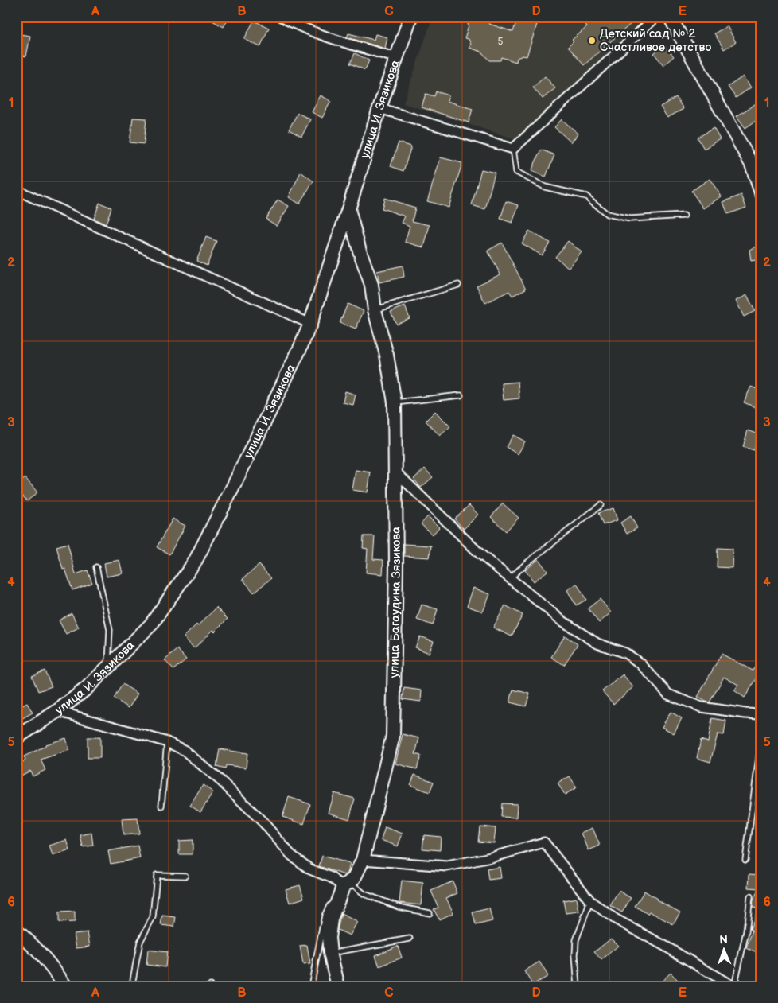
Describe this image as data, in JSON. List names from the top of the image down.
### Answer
{
  "streets": {
    "street": ["улица И. Зязикова", "улица Багаудина Зязикова"]
  },
  "crossings": [
    ["улица И. Зязикова", "улица Багаудина Зязикова"]
  ],
  "places": ["Детский сад № 2 Счастливое детство"],
  "house_numbers": ["5"],
  "north": "top",
  "grid": {
    "columns": [
      "A",
      "B",
      "C",
      "D",
      "E"
    ],
    "rows": [
      "1",
      "2",
      "3",
      "4",
      "5",
      "6"
    ]
  }
}
